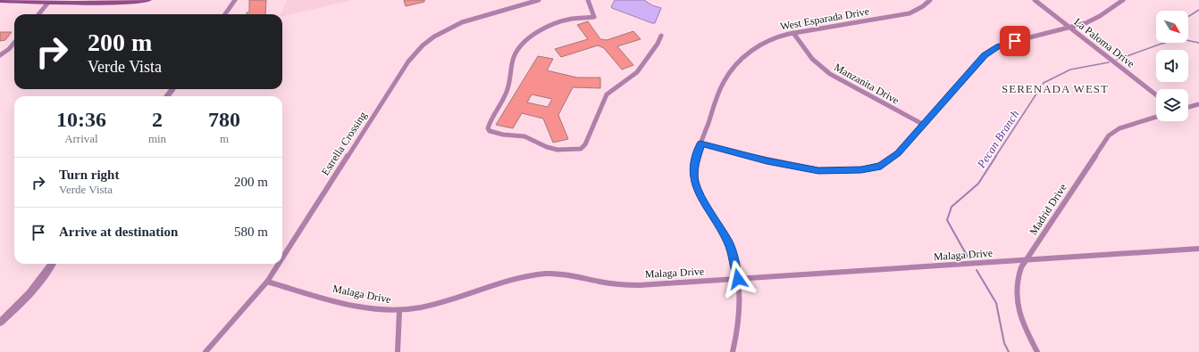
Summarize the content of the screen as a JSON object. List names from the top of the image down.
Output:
{
  "streets": {
    "street": [
      "West Esparada Drive",
      "La Paloma Drive",
      "Manzanita Drive",
      "Estrella Crossing",
      "Madrid Drive",
      "Malaga Drive"
    ]
  },
  "crossings": [
    ["West Esparada Drive", "Manzanita Drive"],
    ["West Esparada Drive", "Malaga Drive"],
    ["Estrella Crossing", "Malaga Drive"],
    ["Madrid Drive", "Malaga Drive"]
  ],
  "districts": ["SERENADA WEST"],
  "water": ["Pecan Branch"],
  "north": "bottom right",
  "page": {
    "turn": ["200 m", "Verde Vista"],
    "eta": [
      "10:36",
      "Arrival",
      "2",
      "min",
      "780",
      "m"
    ],
    "list": [
      {
        "name": "Turn right",
        "note": "Verde Vista",
        "value": "200 m"
      },
      {
        "name": "Arrive at destination",
        "value": "580 m"
      }
    ]
  }
}
